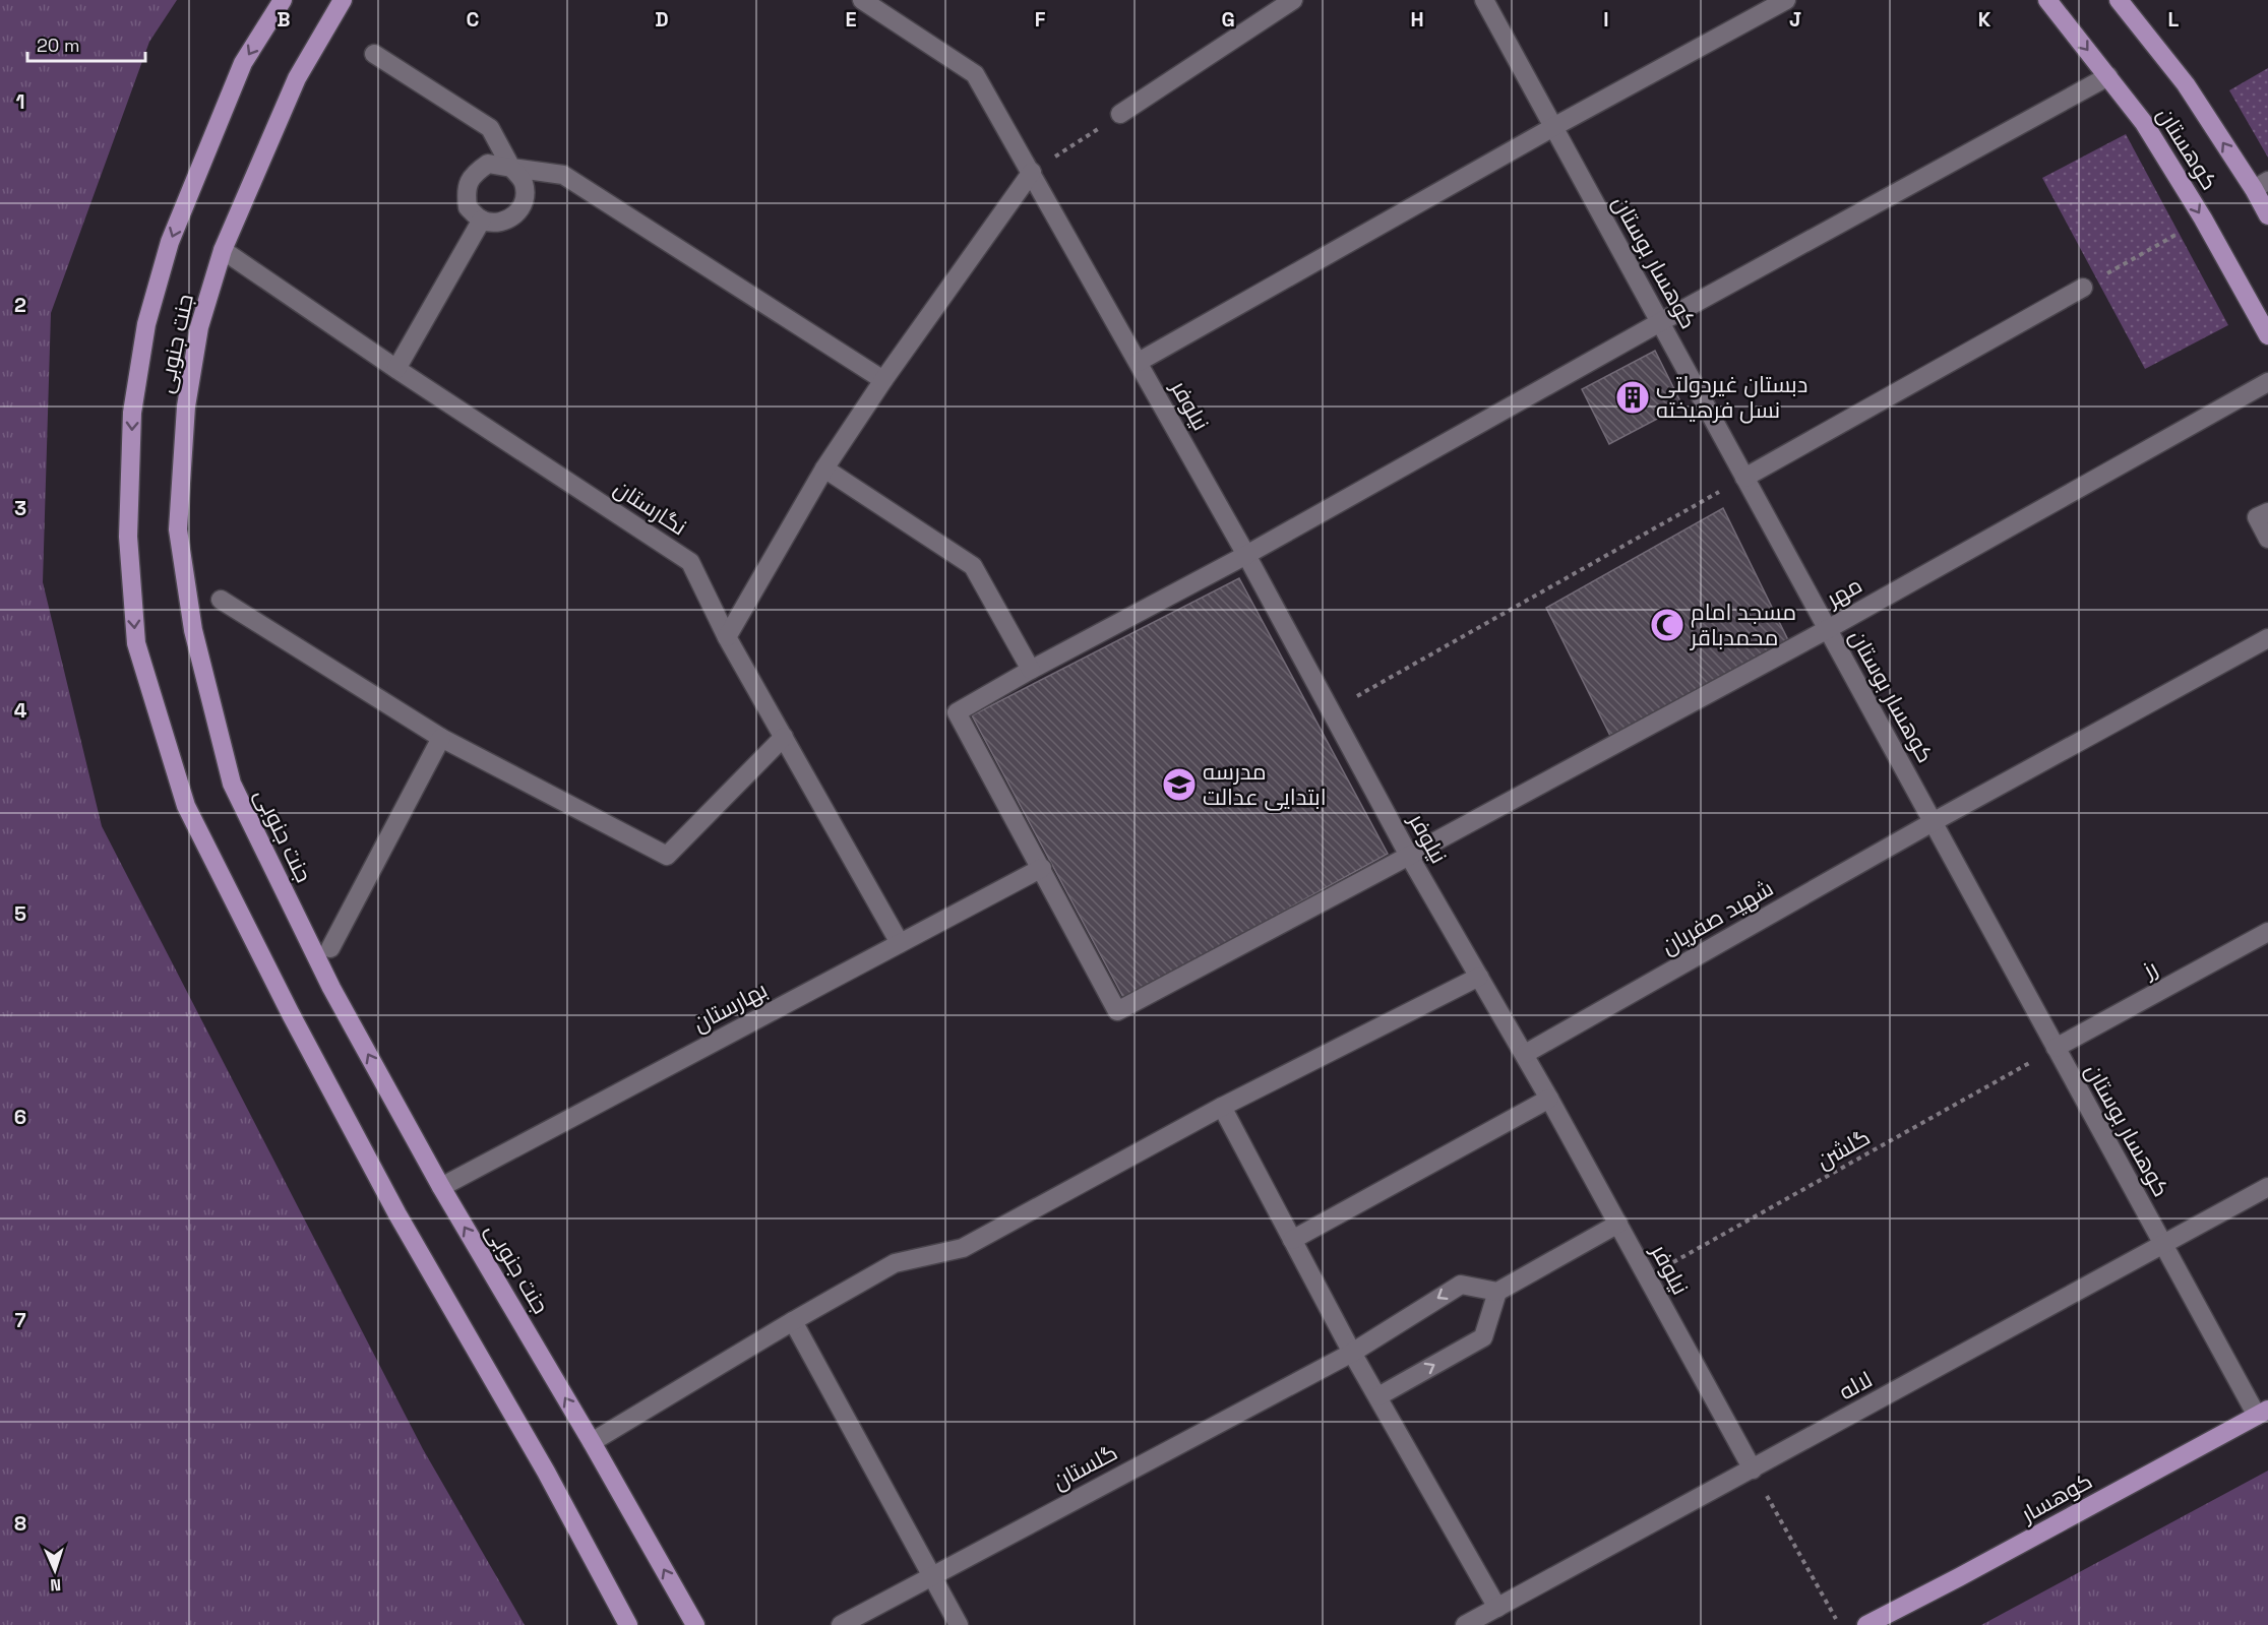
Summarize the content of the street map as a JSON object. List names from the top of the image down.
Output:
{
  "streets": {
    "main road": ["کوهستان", "جنت جنوبی", "کوهسار"],
    "street": [
      "کوهسار بوستان",
      "نیلوفر",
      "نگارستان",
      "مهر",
      "شهید صفریان",
      "رز",
      "بهارستان",
      "لاله",
      "گلستان"
    ],
    "path": ["گلشن"]
  },
  "crossings": [
    ["کوهسار بوستان", "مهر"],
    ["کوهسار بوستان", "شهید صفریان"],
    ["کوهسار بوستان", "رز"],
    ["کوهسار بوستان", "گلشن"],
    ["کوهسار بوستان", "لاله"],
    ["کوهسار بوستان", "کوهسار"],
    ["جنت جنوبی", "نگارستان"],
    ["جنت جنوبی", "بهارستان"],
    ["نیلوفر", "مهر"],
    ["نیلوفر", "شهید صفریان"],
    ["نیلوفر", "گلشن"],
    ["نیلوفر", "لاله"],
    ["نگارستان", "بهارستان"],
    ["مهر", "بهارستان"],
    ["رز", "گلشن"]
  ],
  "places": {
    "building": ["دبستان غیردولتی نسل فرهیخته"],
    "mosque": ["مسجد امام محمدباقر"],
    "school or university": ["مدرسه ابتدایی عدالت"]
  },
  "scale_bar": "20 m",
  "north": "bottom",
  "grid": {
    "columns": [
      "B",
      "C",
      "D",
      "E",
      "F",
      "G",
      "H",
      "I",
      "J",
      "K",
      "L"
    ],
    "rows": [
      "1",
      "2",
      "3",
      "4",
      "5",
      "6",
      "7",
      "8"
    ]
  }
}
